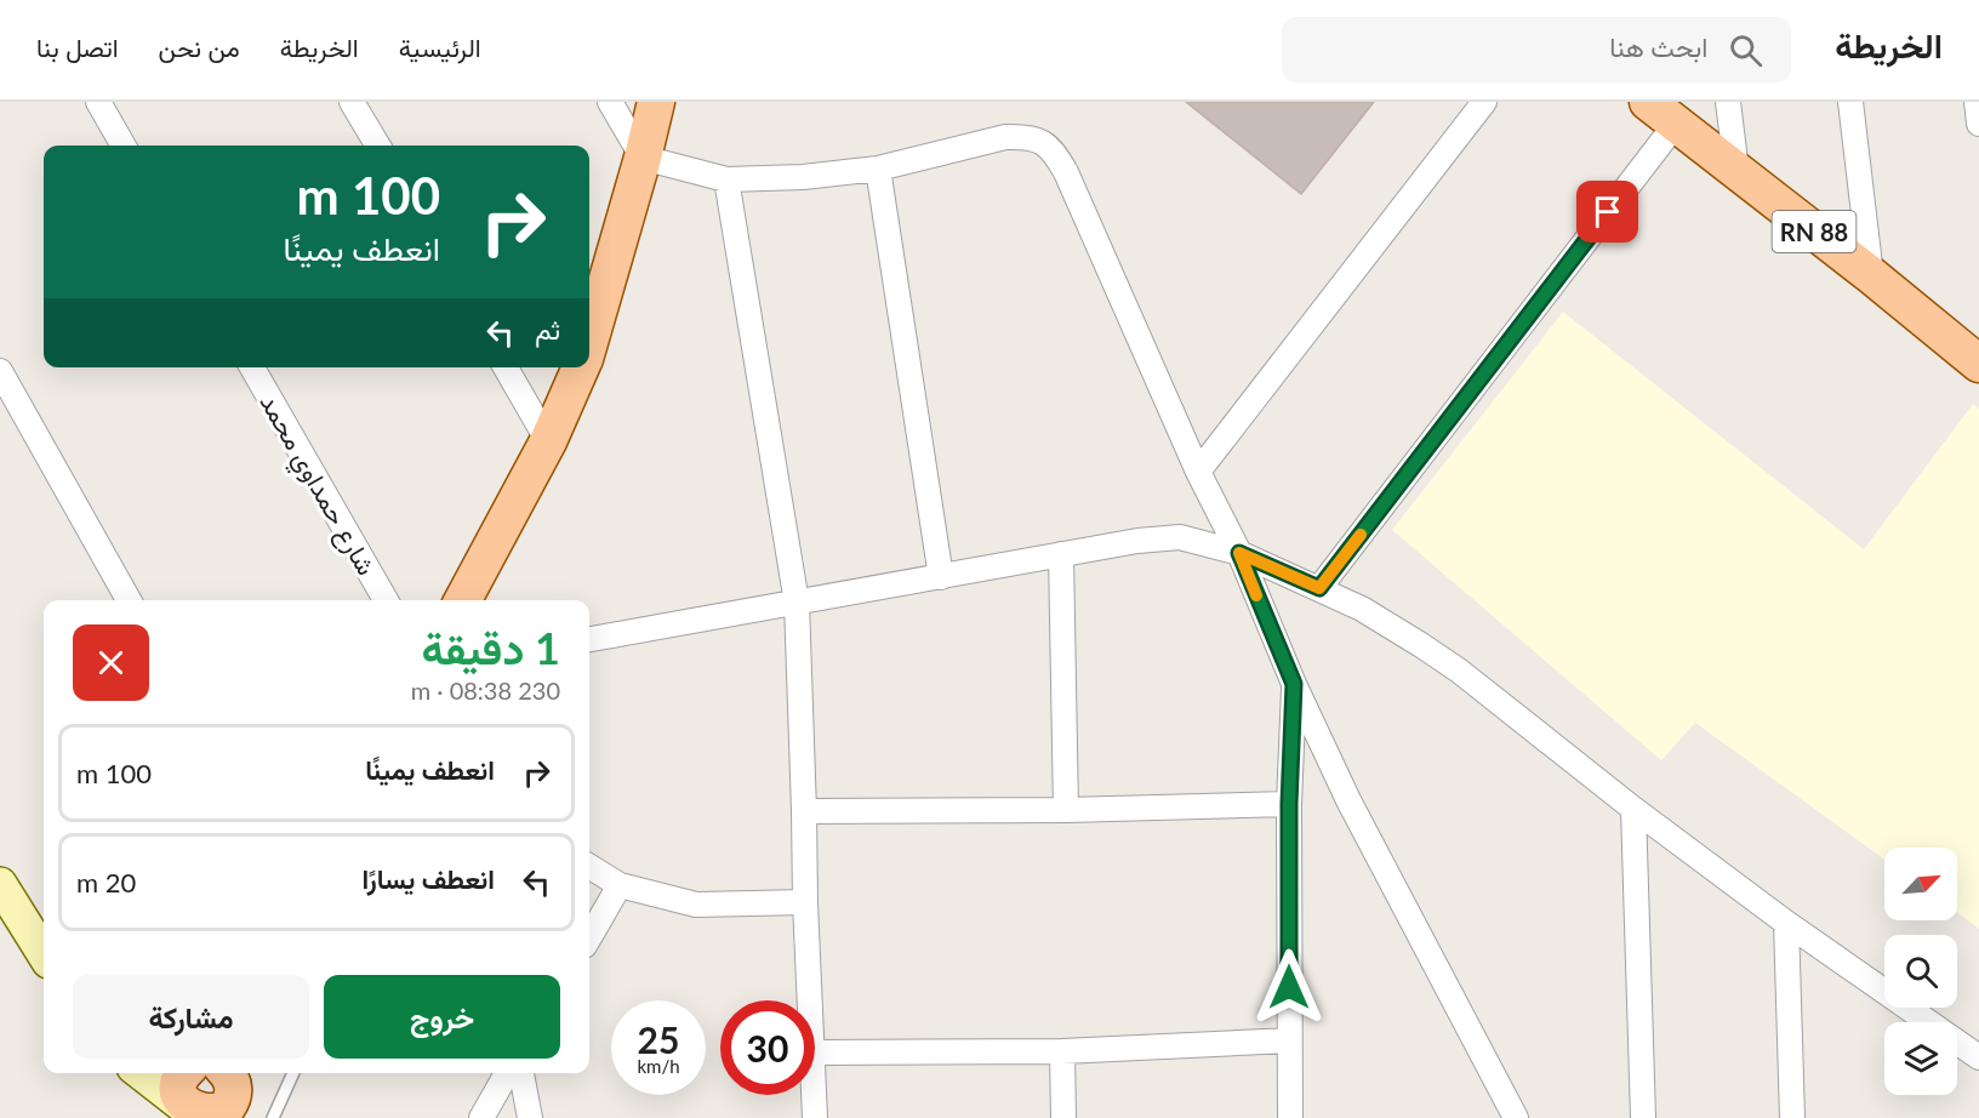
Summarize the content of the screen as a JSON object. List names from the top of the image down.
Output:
{
  "streets": {
    "main road": ["RN 88"],
    "street": ["شارع حمداوي محمد"]
  },
  "north": "top right",
  "page": {
    "header": "الخريطة",
    "search": "ابحث هنا",
    "nav": [
      "الرئيسية",
      "الخريطة",
      "من نحن",
      "اتصل بنا"
    ],
    "turn": ["100 m", "انعطف يمينًا"],
    "then": "ثم",
    "heading": ["1 دقيقة", "230 m · 08:38"],
    "list": [
      {
        "name": "انعطف يمينًا",
        "value": "100 m"
      },
      {
        "name": "انعطف يسارًا",
        "value": "20 m"
      }
    ],
    "buttons": ["خروج", "مشاركة"],
    "speed": "25 km/h",
    "limit": "30"
  }
}
